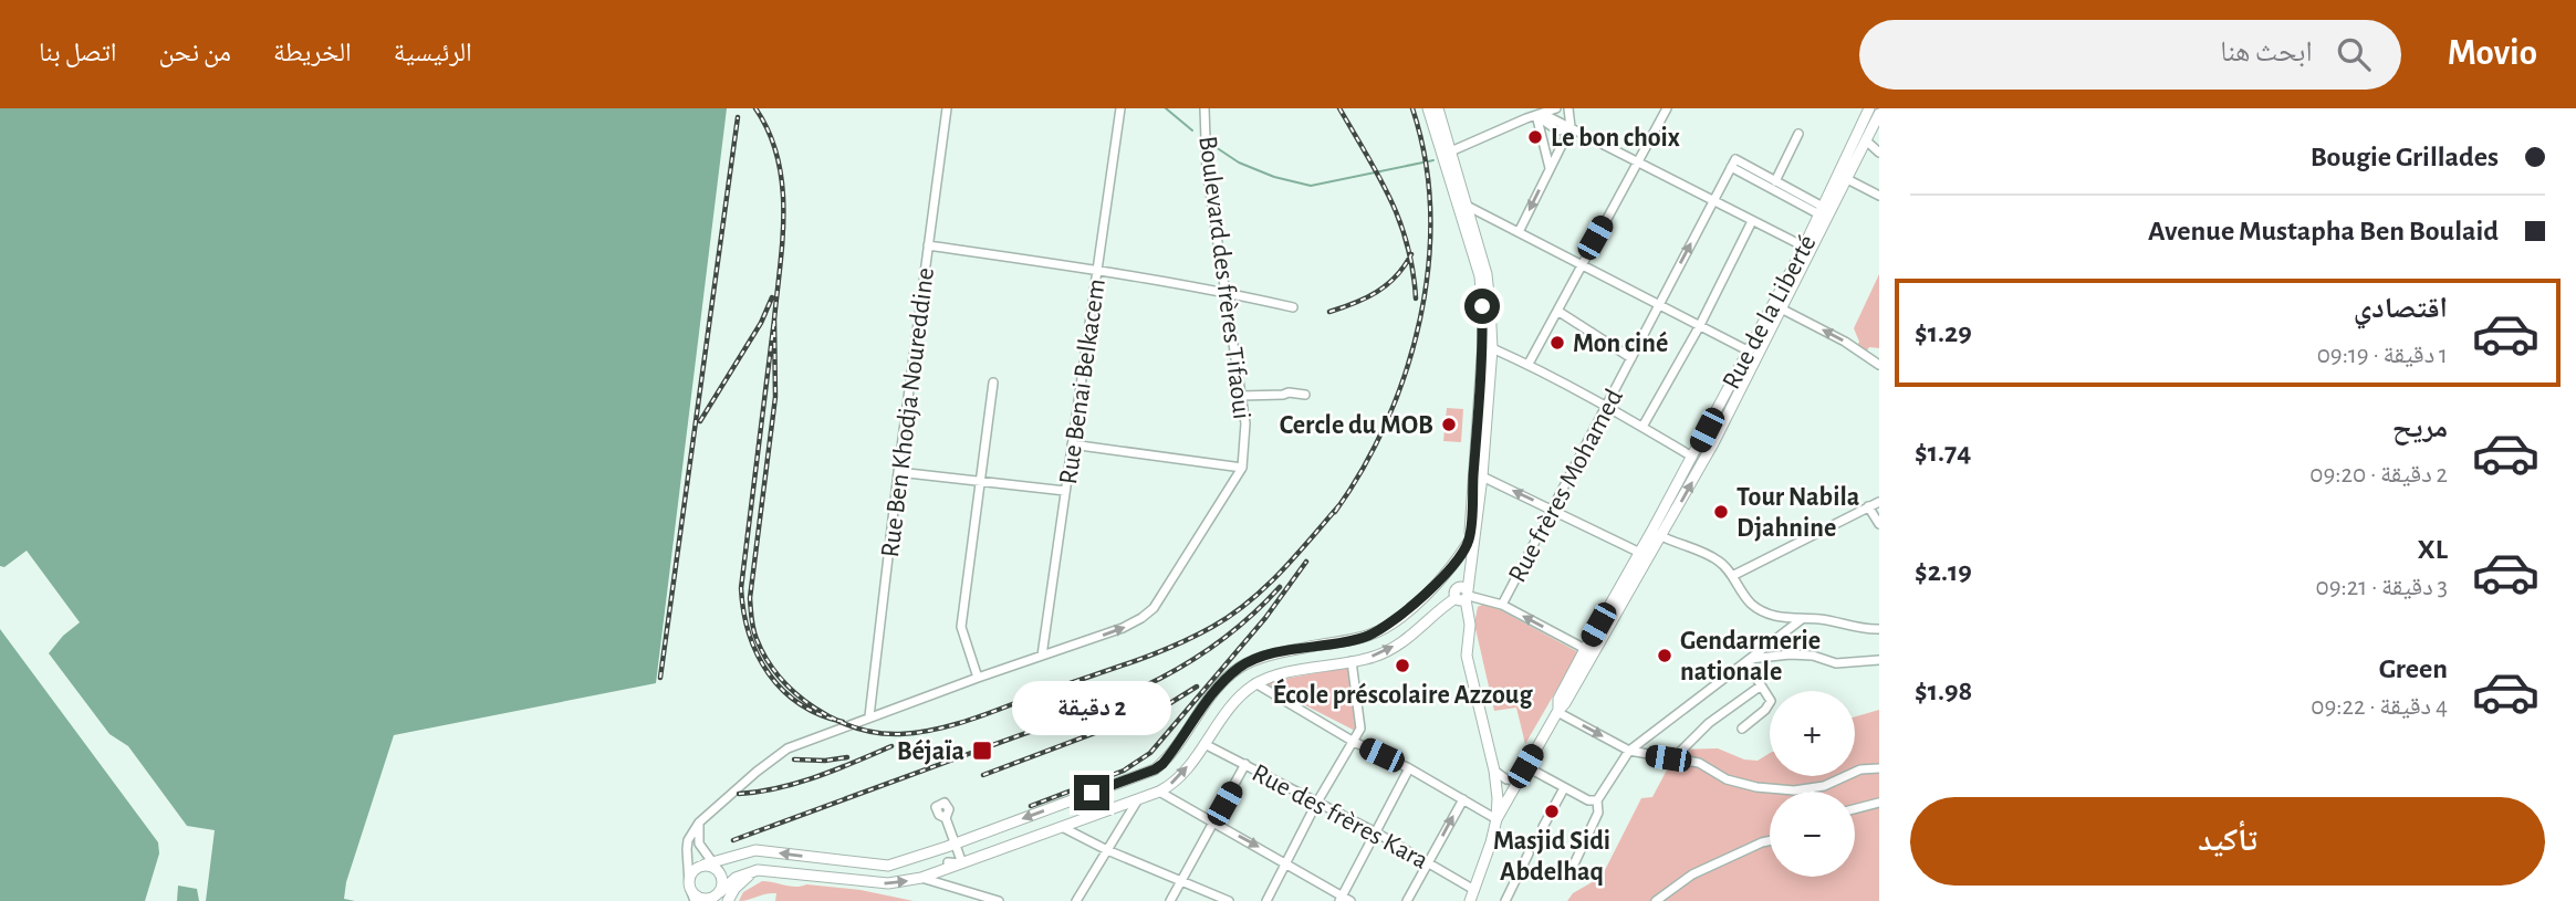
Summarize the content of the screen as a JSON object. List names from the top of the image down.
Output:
{
  "streets": {
    "main road": ["Rue de la Liberté"],
    "street": [
      "Boulevard des frères Tifaoui",
      "Rue Benai Belkacem",
      "Rue Ben Khodja Noureddine",
      "Rue frères Mohamed",
      "Rue des frères Kara"
    ]
  },
  "crossings": [
    ["Boulevard des frères Tifaoui", "Rue Benai Belkacem"],
    ["Boulevard des frères Tifaoui", "Rue Ben Khodja Noureddine"]
  ],
  "places": {
    "other": [
      "Le bon choix",
      "Mon ciné",
      "Cercle du MOB",
      "Tour Nabila Djahnine",
      "Gendarmerie nationale",
      "École préscolaire Azzoug",
      "Masjid Sidi Abdelhaq"
    ],
    "transit": ["Béjaïa"]
  },
  "page": {
    "header": "Movio",
    "search": "ابحث هنا",
    "nav": [
      "الرئيسية",
      "الخريطة",
      "من نحن",
      "اتصل بنا"
    ],
    "banner": ["Bougie Grillades", "Avenue Mustapha Ben Boulaid"],
    "list": [
      {
        "name": "اقتصادي",
        "note": "1 دقيقة · 09:19",
        "value": "$1.29"
      },
      {
        "name": "مريح",
        "note": "2 دقيقة · 09:20",
        "value": "$1.74"
      },
      {
        "name": "XL",
        "note": "3 دقيقة · 09:21",
        "value": "$2.19"
      },
      {
        "name": "Green",
        "note": "4 دقيقة · 09:22",
        "value": "$1.98"
      }
    ],
    "bubble": "2 دقيقة",
    "map_buttons": ["+", "−"],
    "buttons": "تأكيد"
  }
}
